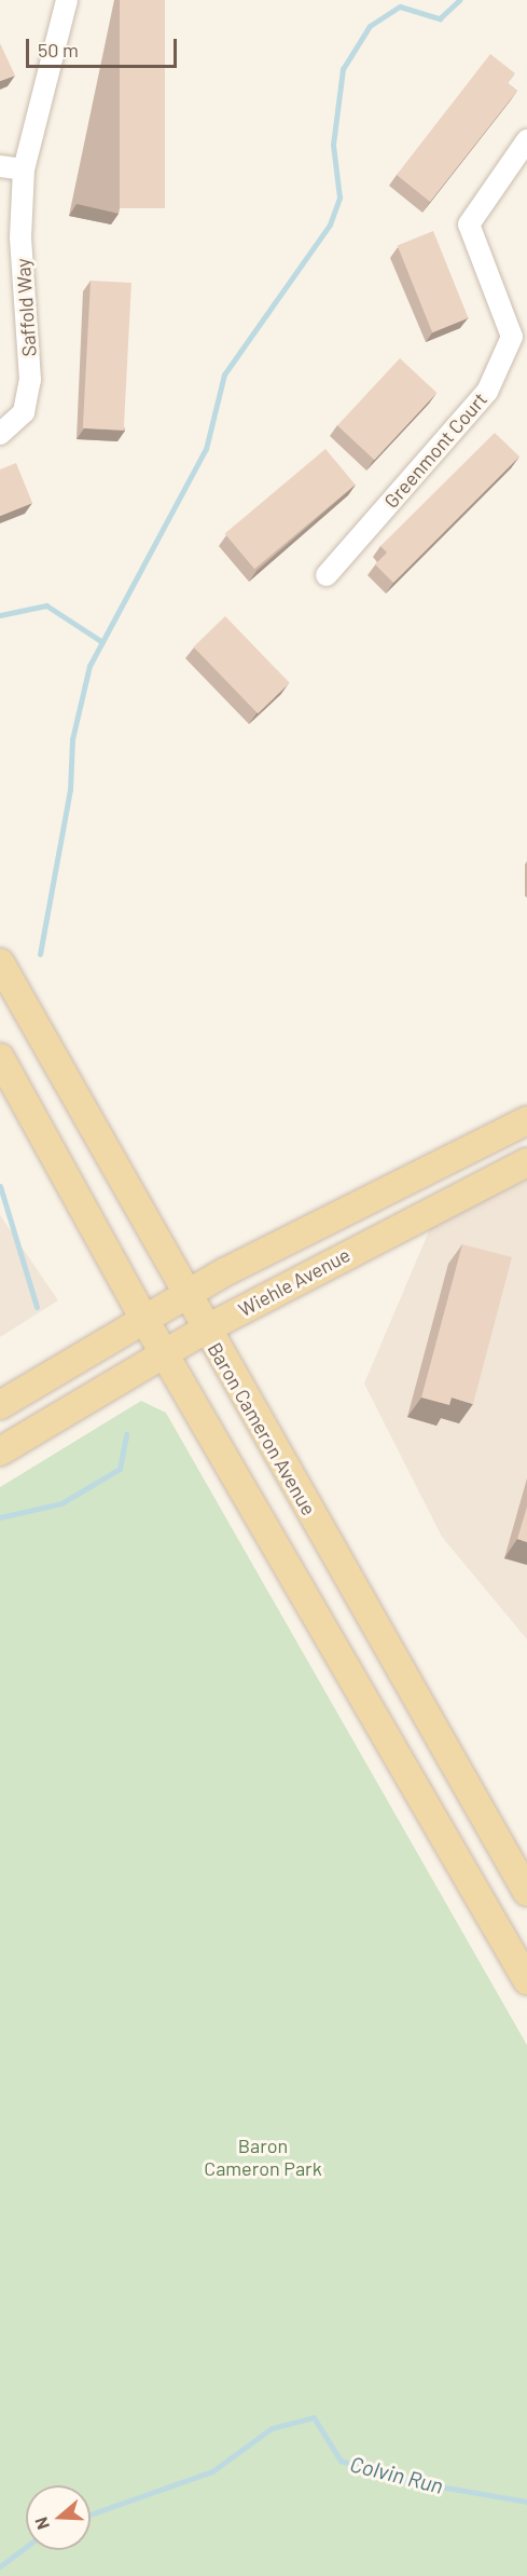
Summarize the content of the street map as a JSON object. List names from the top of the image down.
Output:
{
  "streets": {
    "main road": ["Wiehle Avenue", "Baron Cameron Avenue"],
    "street": ["Saffold Way", "Greenmont Court"]
  },
  "crossings": [
    ["Wiehle Avenue", "Baron Cameron Avenue"]
  ],
  "water": ["Colvin Run"],
  "parks": ["Baron Cameron Park"],
  "scale_bar": "50 m",
  "north": "left"
}
